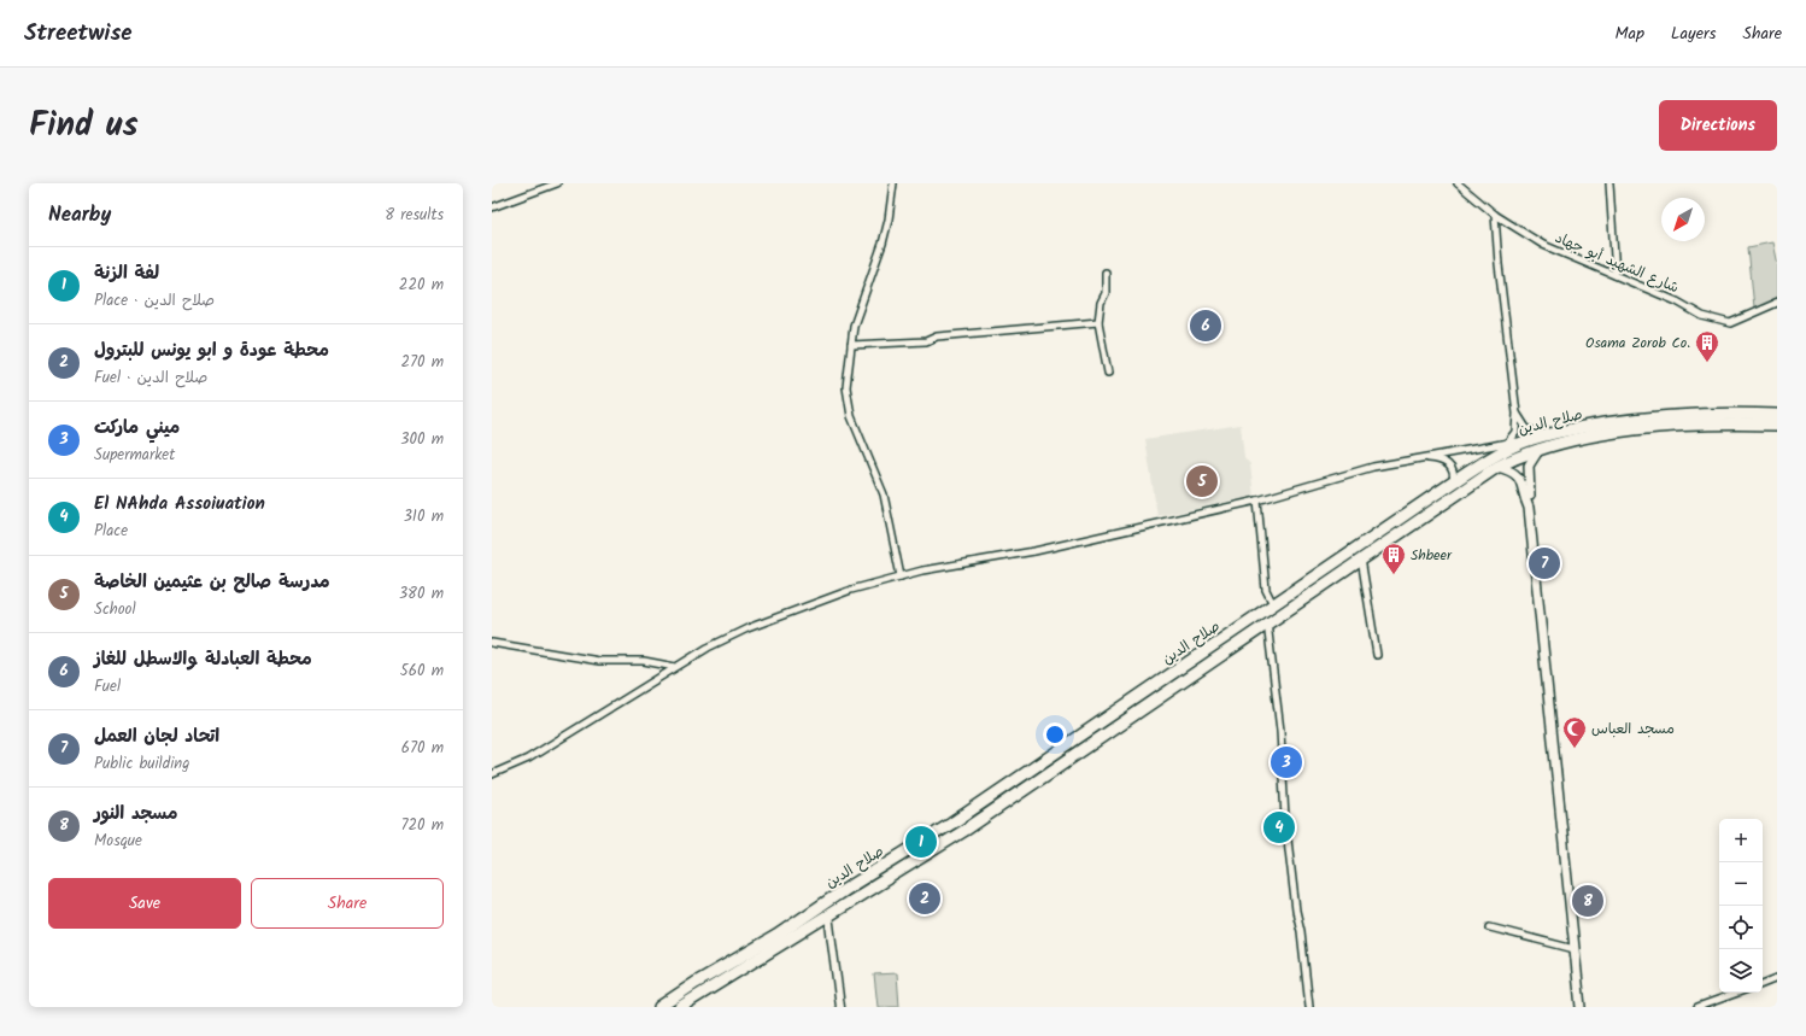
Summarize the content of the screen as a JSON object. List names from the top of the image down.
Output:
{
  "streets": {
    "highway": ["صلاح الدين"],
    "street": ["شارع الشهيد أبو جهاد"]
  },
  "places": {
    "building": ["Osama Zorob Co.", "Shbeer"],
    "mosque": ["مسجد العباس"]
  },
  "north": "bottom left",
  "page": {
    "header": "Streetwise",
    "nav": ["Map", "Layers", "Share"],
    "title": "Find us",
    "buttons": [
      "Directions",
      ["Save", "Share"]
    ],
    "heading": ["Nearby", "8 results"],
    "list": [
      {
        "mark": "1",
        "name": "لفة الزنة",
        "note": "Place · صلاح الدين",
        "value": "220 m"
      },
      {
        "mark": "2",
        "name": "محطة عودة و ابو يونس للبترول",
        "note": "Fuel · صلاح الدين",
        "value": "270 m"
      },
      {
        "mark": "3",
        "name": "ميني ماركت",
        "note": "Supermarket",
        "value": "300 m"
      },
      {
        "mark": "4",
        "name": "El NAhda Assoiuation",
        "note": "Place",
        "value": "310 m"
      },
      {
        "mark": "5",
        "name": "مدرسة صالح بن عثيمين الخاصة",
        "note": "School",
        "value": "380 m"
      },
      {
        "mark": "6",
        "name": "محطة العبادلة والاسطل للغاز",
        "note": "Fuel",
        "value": "560 m"
      },
      {
        "mark": "7",
        "name": "اتحاد لجان العمل",
        "note": "Public building",
        "value": "670 m"
      },
      {
        "mark": "8",
        "name": "مسجد النور",
        "note": "Mosque",
        "value": "720 m"
      }
    ],
    "pins": [
      "6",
      "5",
      "7",
      "3",
      "4",
      "1",
      "2",
      "8"
    ],
    "map_buttons": ["+", "−"]
  }
}
